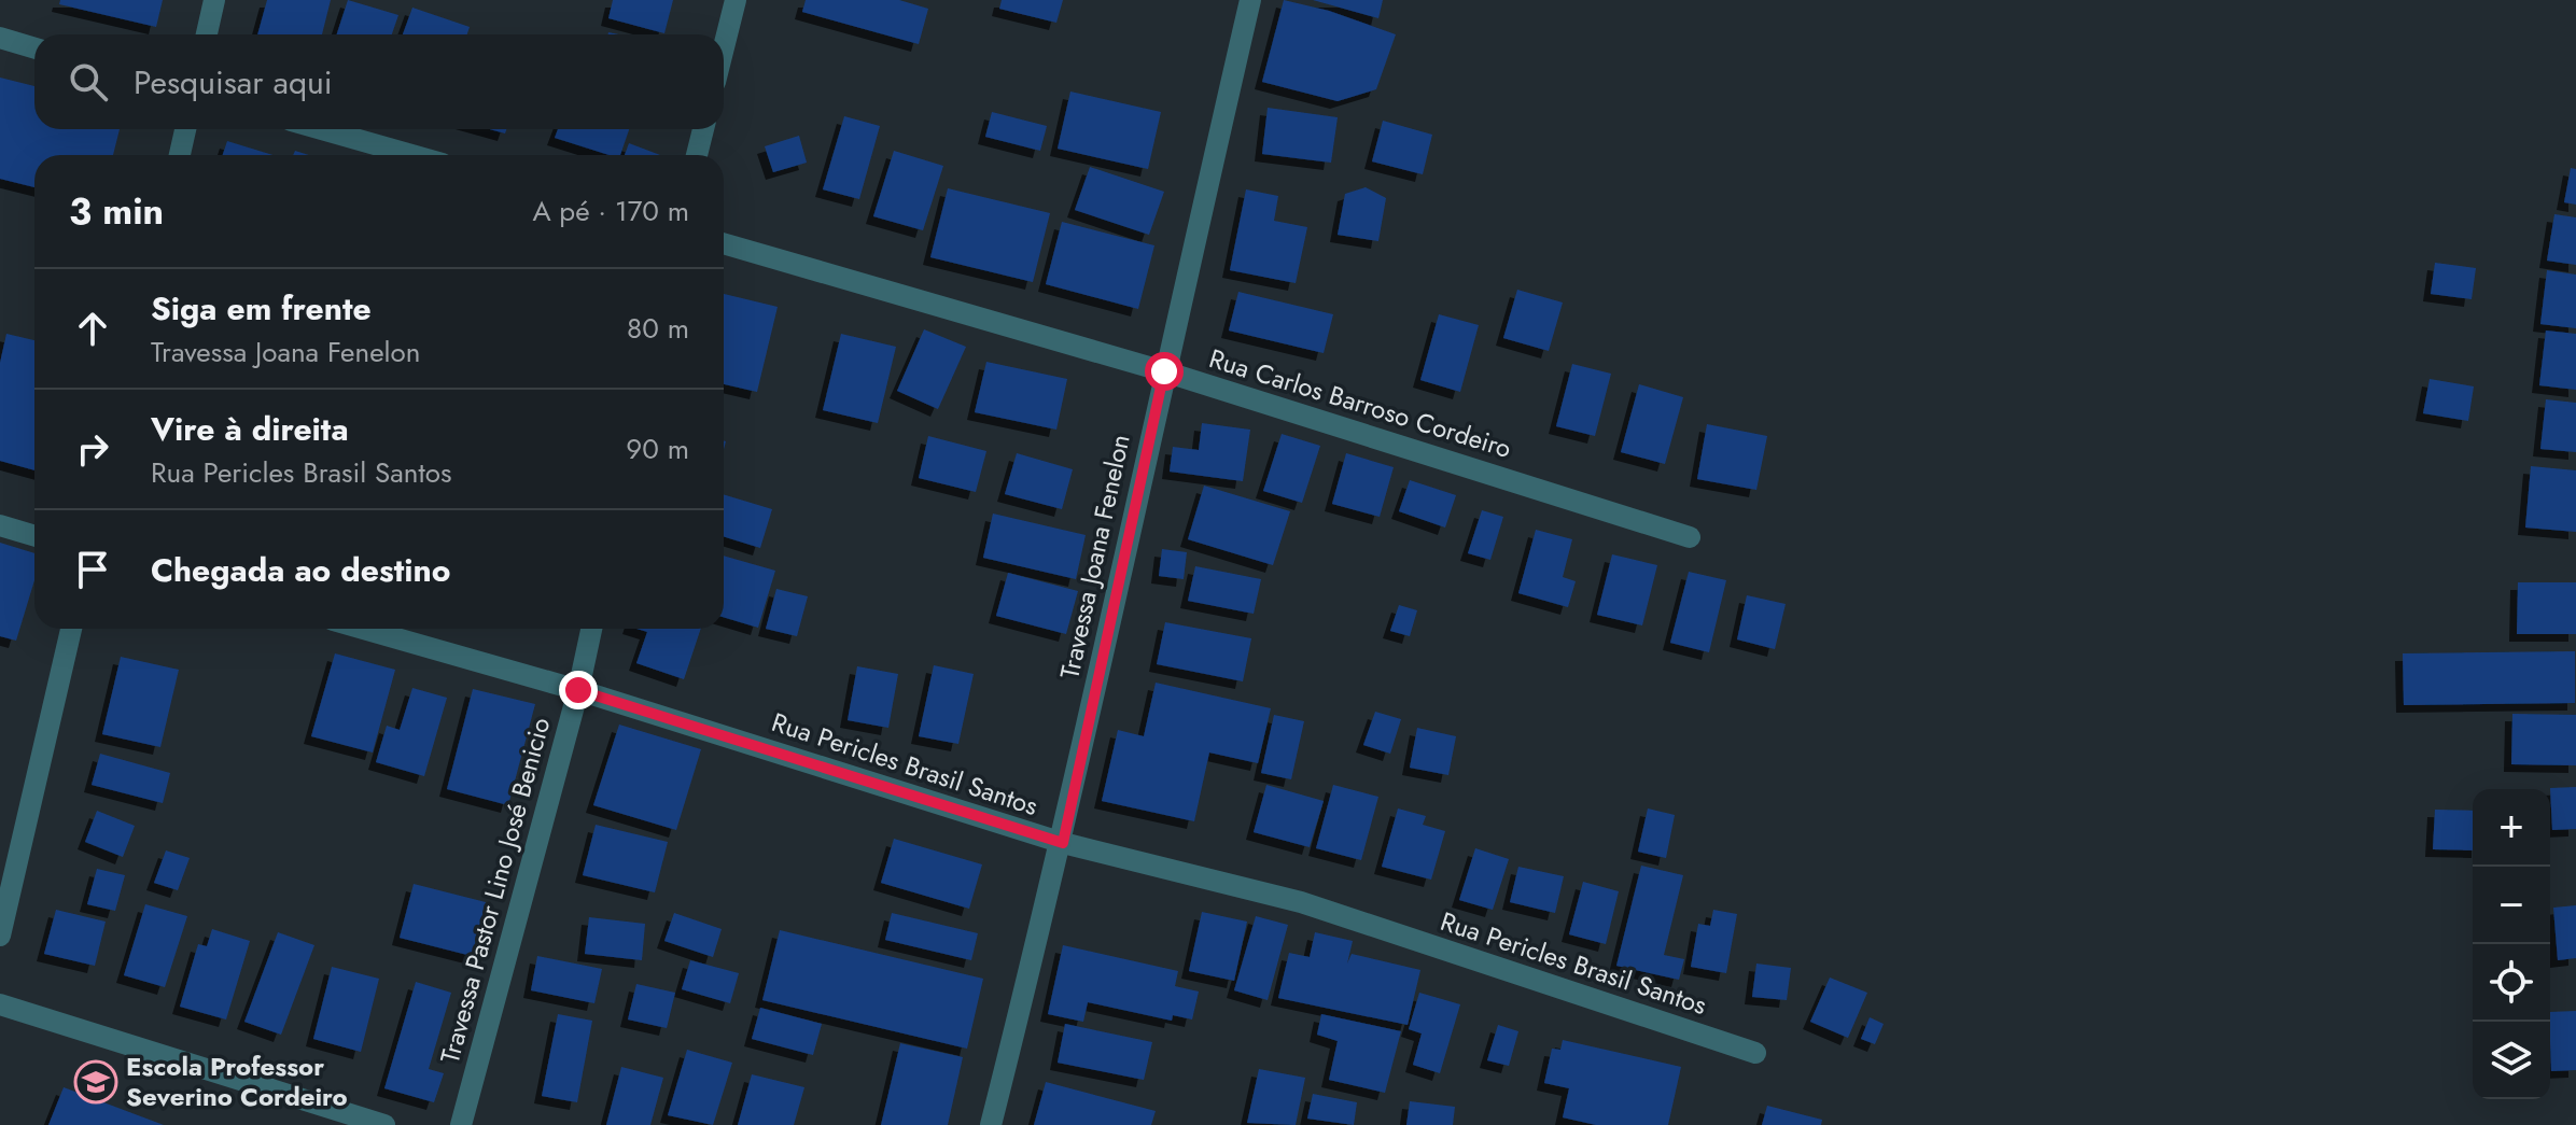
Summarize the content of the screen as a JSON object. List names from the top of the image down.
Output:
{
  "streets": {
    "street": [
      "Rua Carlos Barroso Cordeiro",
      "Travessa Joana Fenelon",
      "Rua Pericles Brasil Santos",
      "Travessa Pastor Lino José Benicio"
    ]
  },
  "crossings": [
    ["Rua Carlos Barroso Cordeiro", "Travessa Joana Fenelon"],
    ["Travessa Joana Fenelon", "Rua Pericles Brasil Santos"],
    ["Rua Pericles Brasil Santos", "Travessa Pastor Lino José Benicio"]
  ],
  "places": {
    "school or university": ["Escola Professor Severino Cordeiro"]
  },
  "page": {
    "search": "Pesquisar aqui",
    "heading": ["3 min", "A pé · 170 m"],
    "list": [
      ["Siga em frente", "Travessa Joana Fenelon", "80 m"],
      ["Vire à direita", "Rua Pericles Brasil Santos", "90 m"],
      "Chegada ao destino"
    ],
    "map_buttons": ["+", "−"]
  }
}
